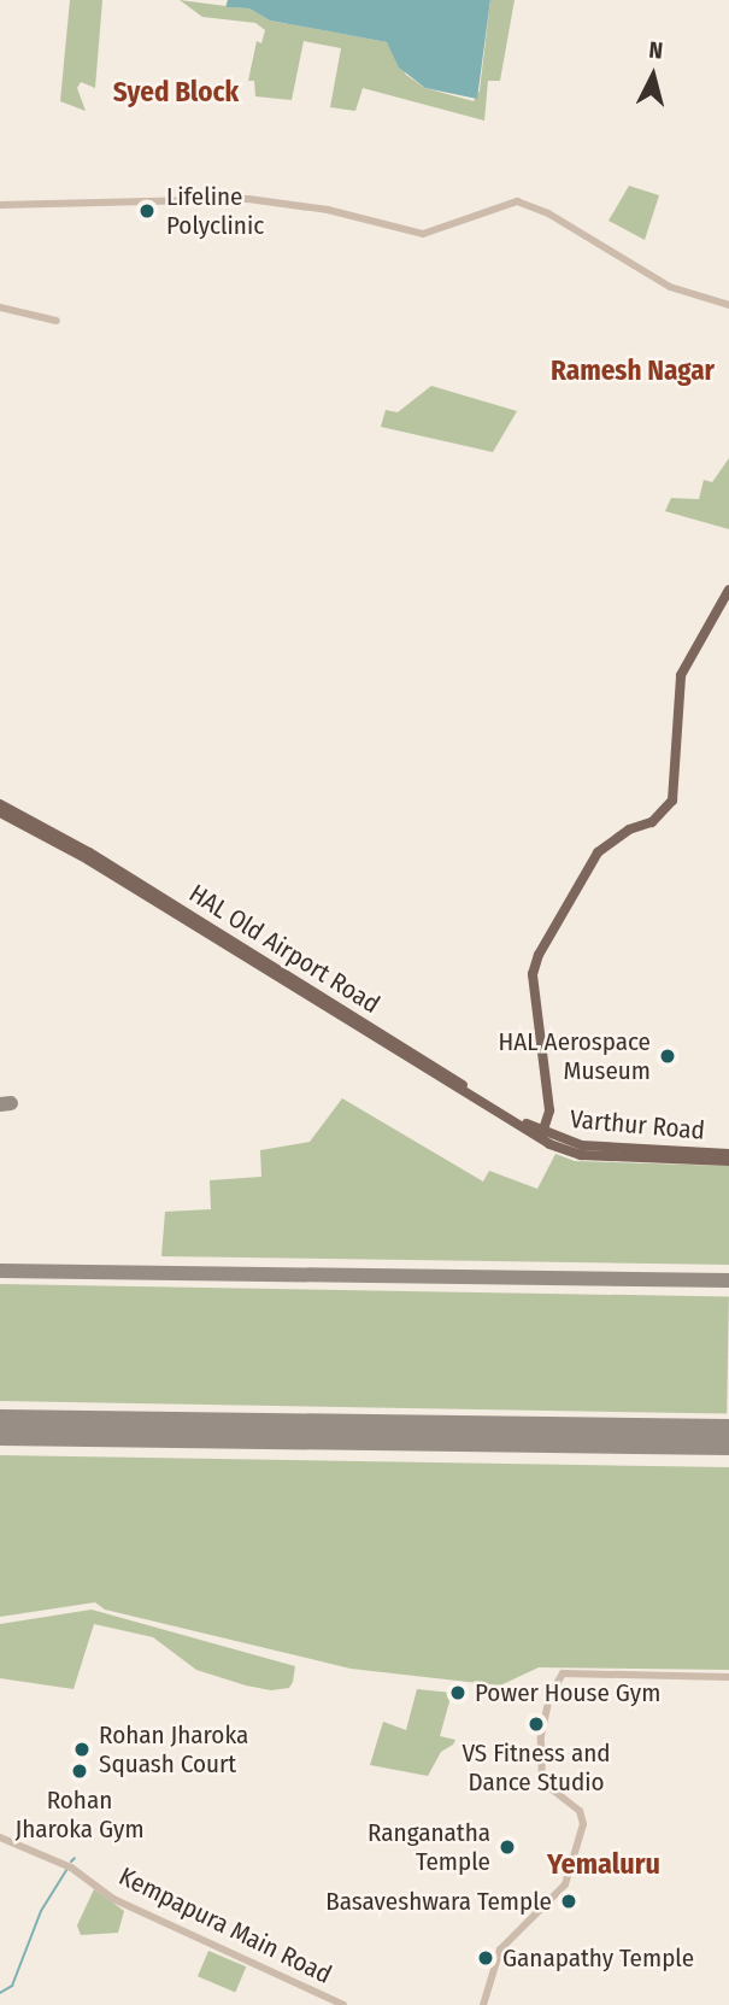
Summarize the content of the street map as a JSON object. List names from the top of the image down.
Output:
{
  "streets": {
    "main road": ["HAL Old Airport Road", "Varthur Road"],
    "street": ["Kempapura Main Road"]
  },
  "crossings": [
    ["HAL Old Airport Road", "Varthur Road"]
  ],
  "districts": ["Syed Block", "Ramesh Nagar", "Yemaluru"],
  "places": [
    "Lifeline Polyclinic",
    "HAL Aerospace Museum",
    "Power House Gym",
    "VS Fitness and Dance Studio",
    "Rohan Jharoka Squash Court",
    "Rohan Jharoka Gym",
    "Ranganatha Temple",
    "Basaveshwara Temple",
    "Ganapathy Temple"
  ],
  "north": "top"
}
